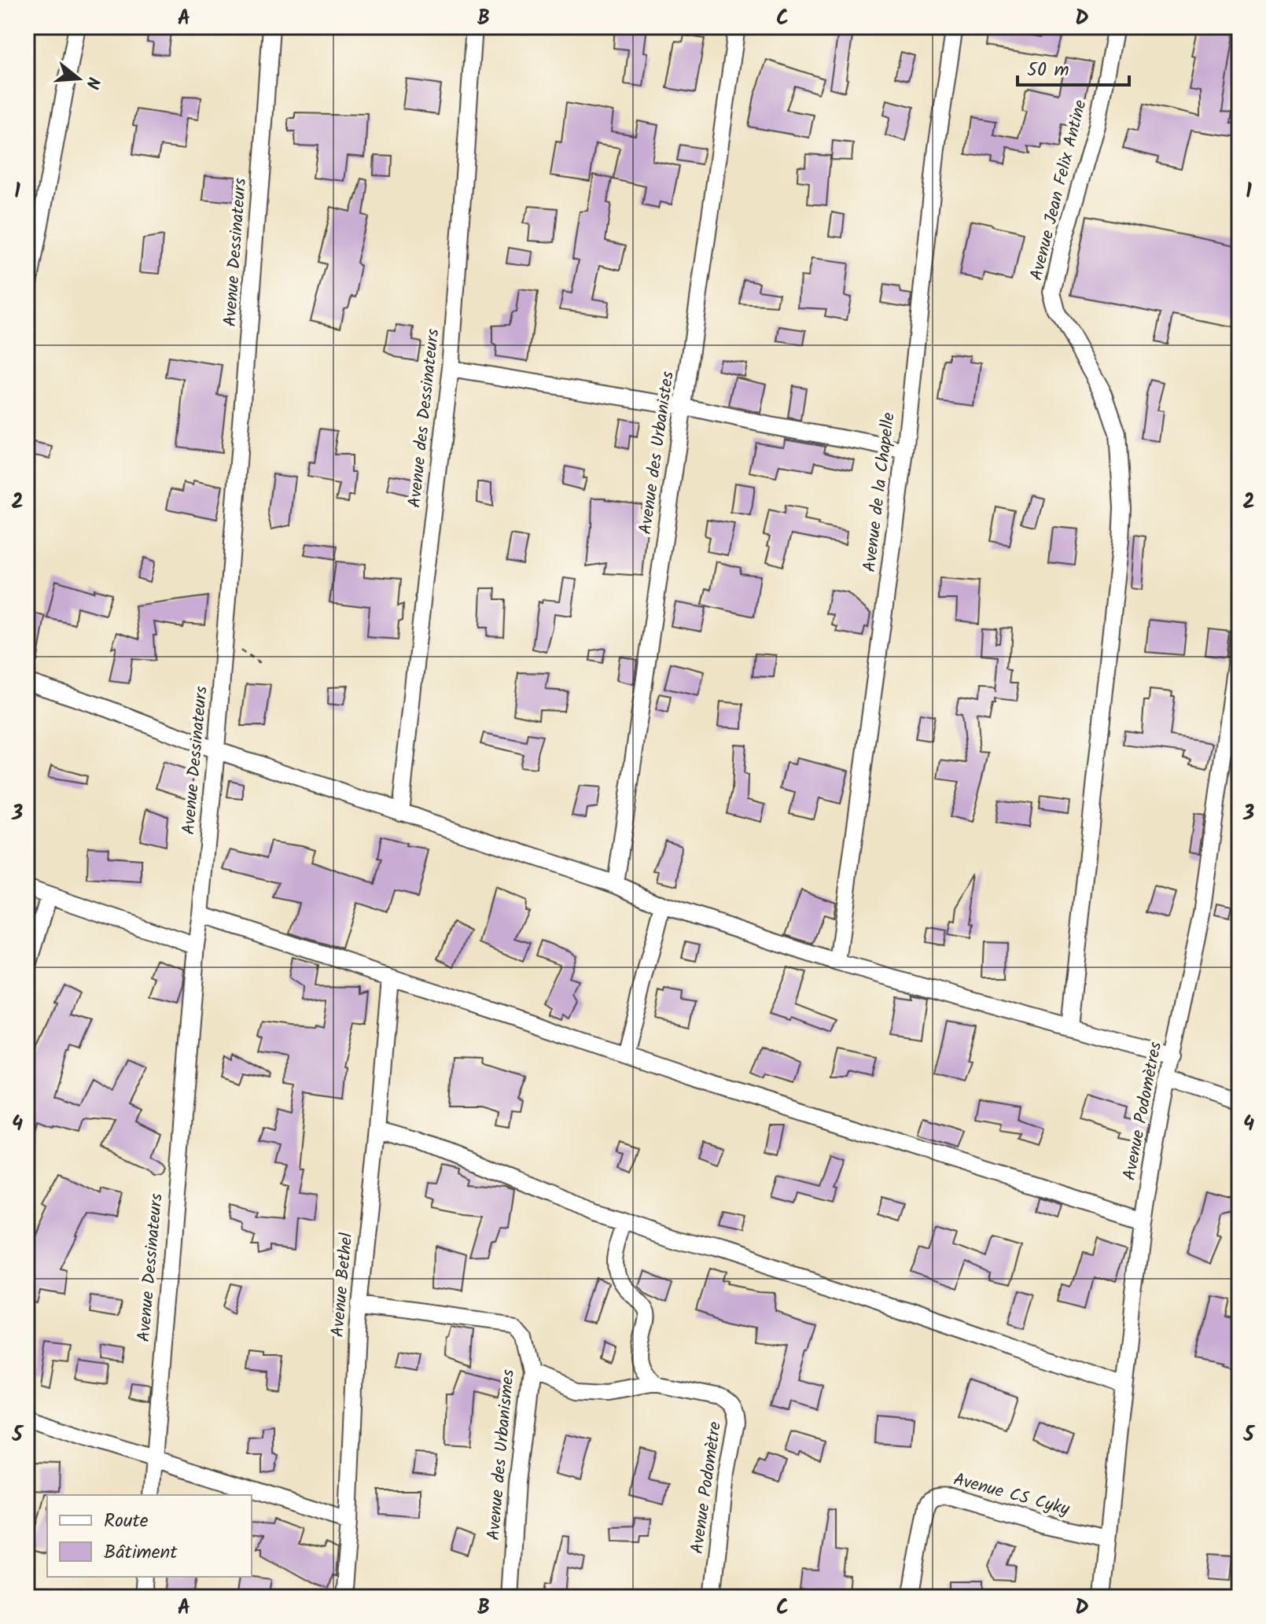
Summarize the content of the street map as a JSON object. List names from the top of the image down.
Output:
{
  "streets": {
    "street": [
      "Avenue Jean Felix Antine",
      "Avenue Dessinateurs",
      "Avenue des Dessinateurs",
      "Avenue des Urbanistes",
      "Avenue de la Chapelle",
      "Avenue Podomètres",
      "Avenue Bethel",
      "Avenue des Urbanismes",
      "Avenue Podomètre",
      "Avenue CS Cyky"
    ]
  },
  "crossings": [
    ["Avenue Podomètres", "Avenue CS Cyky"],
    ["Avenue Bethel", "Avenue des Urbanismes"],
    ["Avenue des Urbanismes", "Avenue Podomètre"]
  ],
  "legend": ["Route", "Bâtiment"],
  "scale_bar": "50 m",
  "north": "right",
  "grid": {
    "columns": [
      "A",
      "B",
      "C",
      "D"
    ],
    "rows": [
      "1",
      "2",
      "3",
      "4",
      "5"
    ]
  }
}
